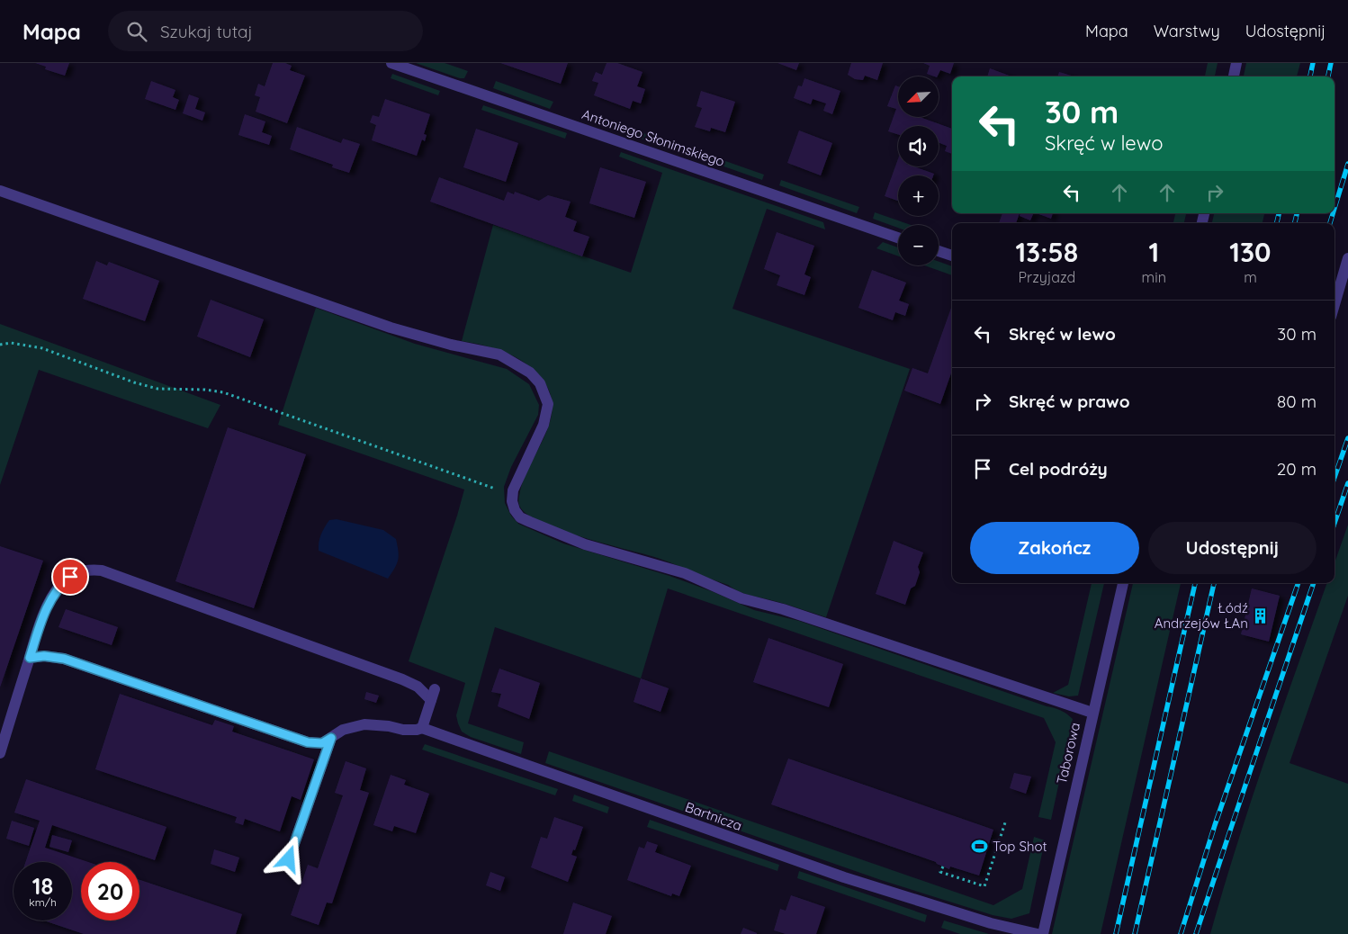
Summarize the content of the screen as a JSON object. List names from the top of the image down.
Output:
{
  "streets": {
    "street": ["Antoniego Słonimskiego", "Taborowa", "Bartnicza"]
  },
  "places": {
    "building": ["Łódź Andrzejów ŁAn"],
    "sports": ["Top Shot"]
  },
  "north": "bottom left",
  "page": {
    "header": "Mapa",
    "search": "Szukaj tutaj",
    "nav": ["Mapa", "Warstwy", "Udostępnij"],
    "map_buttons": ["+", "−"],
    "turn": ["30 m", "Skręć w lewo"],
    "eta": [
      "13:58",
      "Przyjazd",
      "1",
      "min",
      "130",
      "m"
    ],
    "list": [
      {
        "name": "Skręć w lewo",
        "value": "30 m"
      },
      {
        "name": "Skręć w prawo",
        "value": "80 m"
      },
      {
        "name": "Cel podróży",
        "value": "20 m"
      }
    ],
    "buttons": ["Zakończ", "Udostępnij"],
    "speed": "18 km/h",
    "limit": "20"
  }
}
